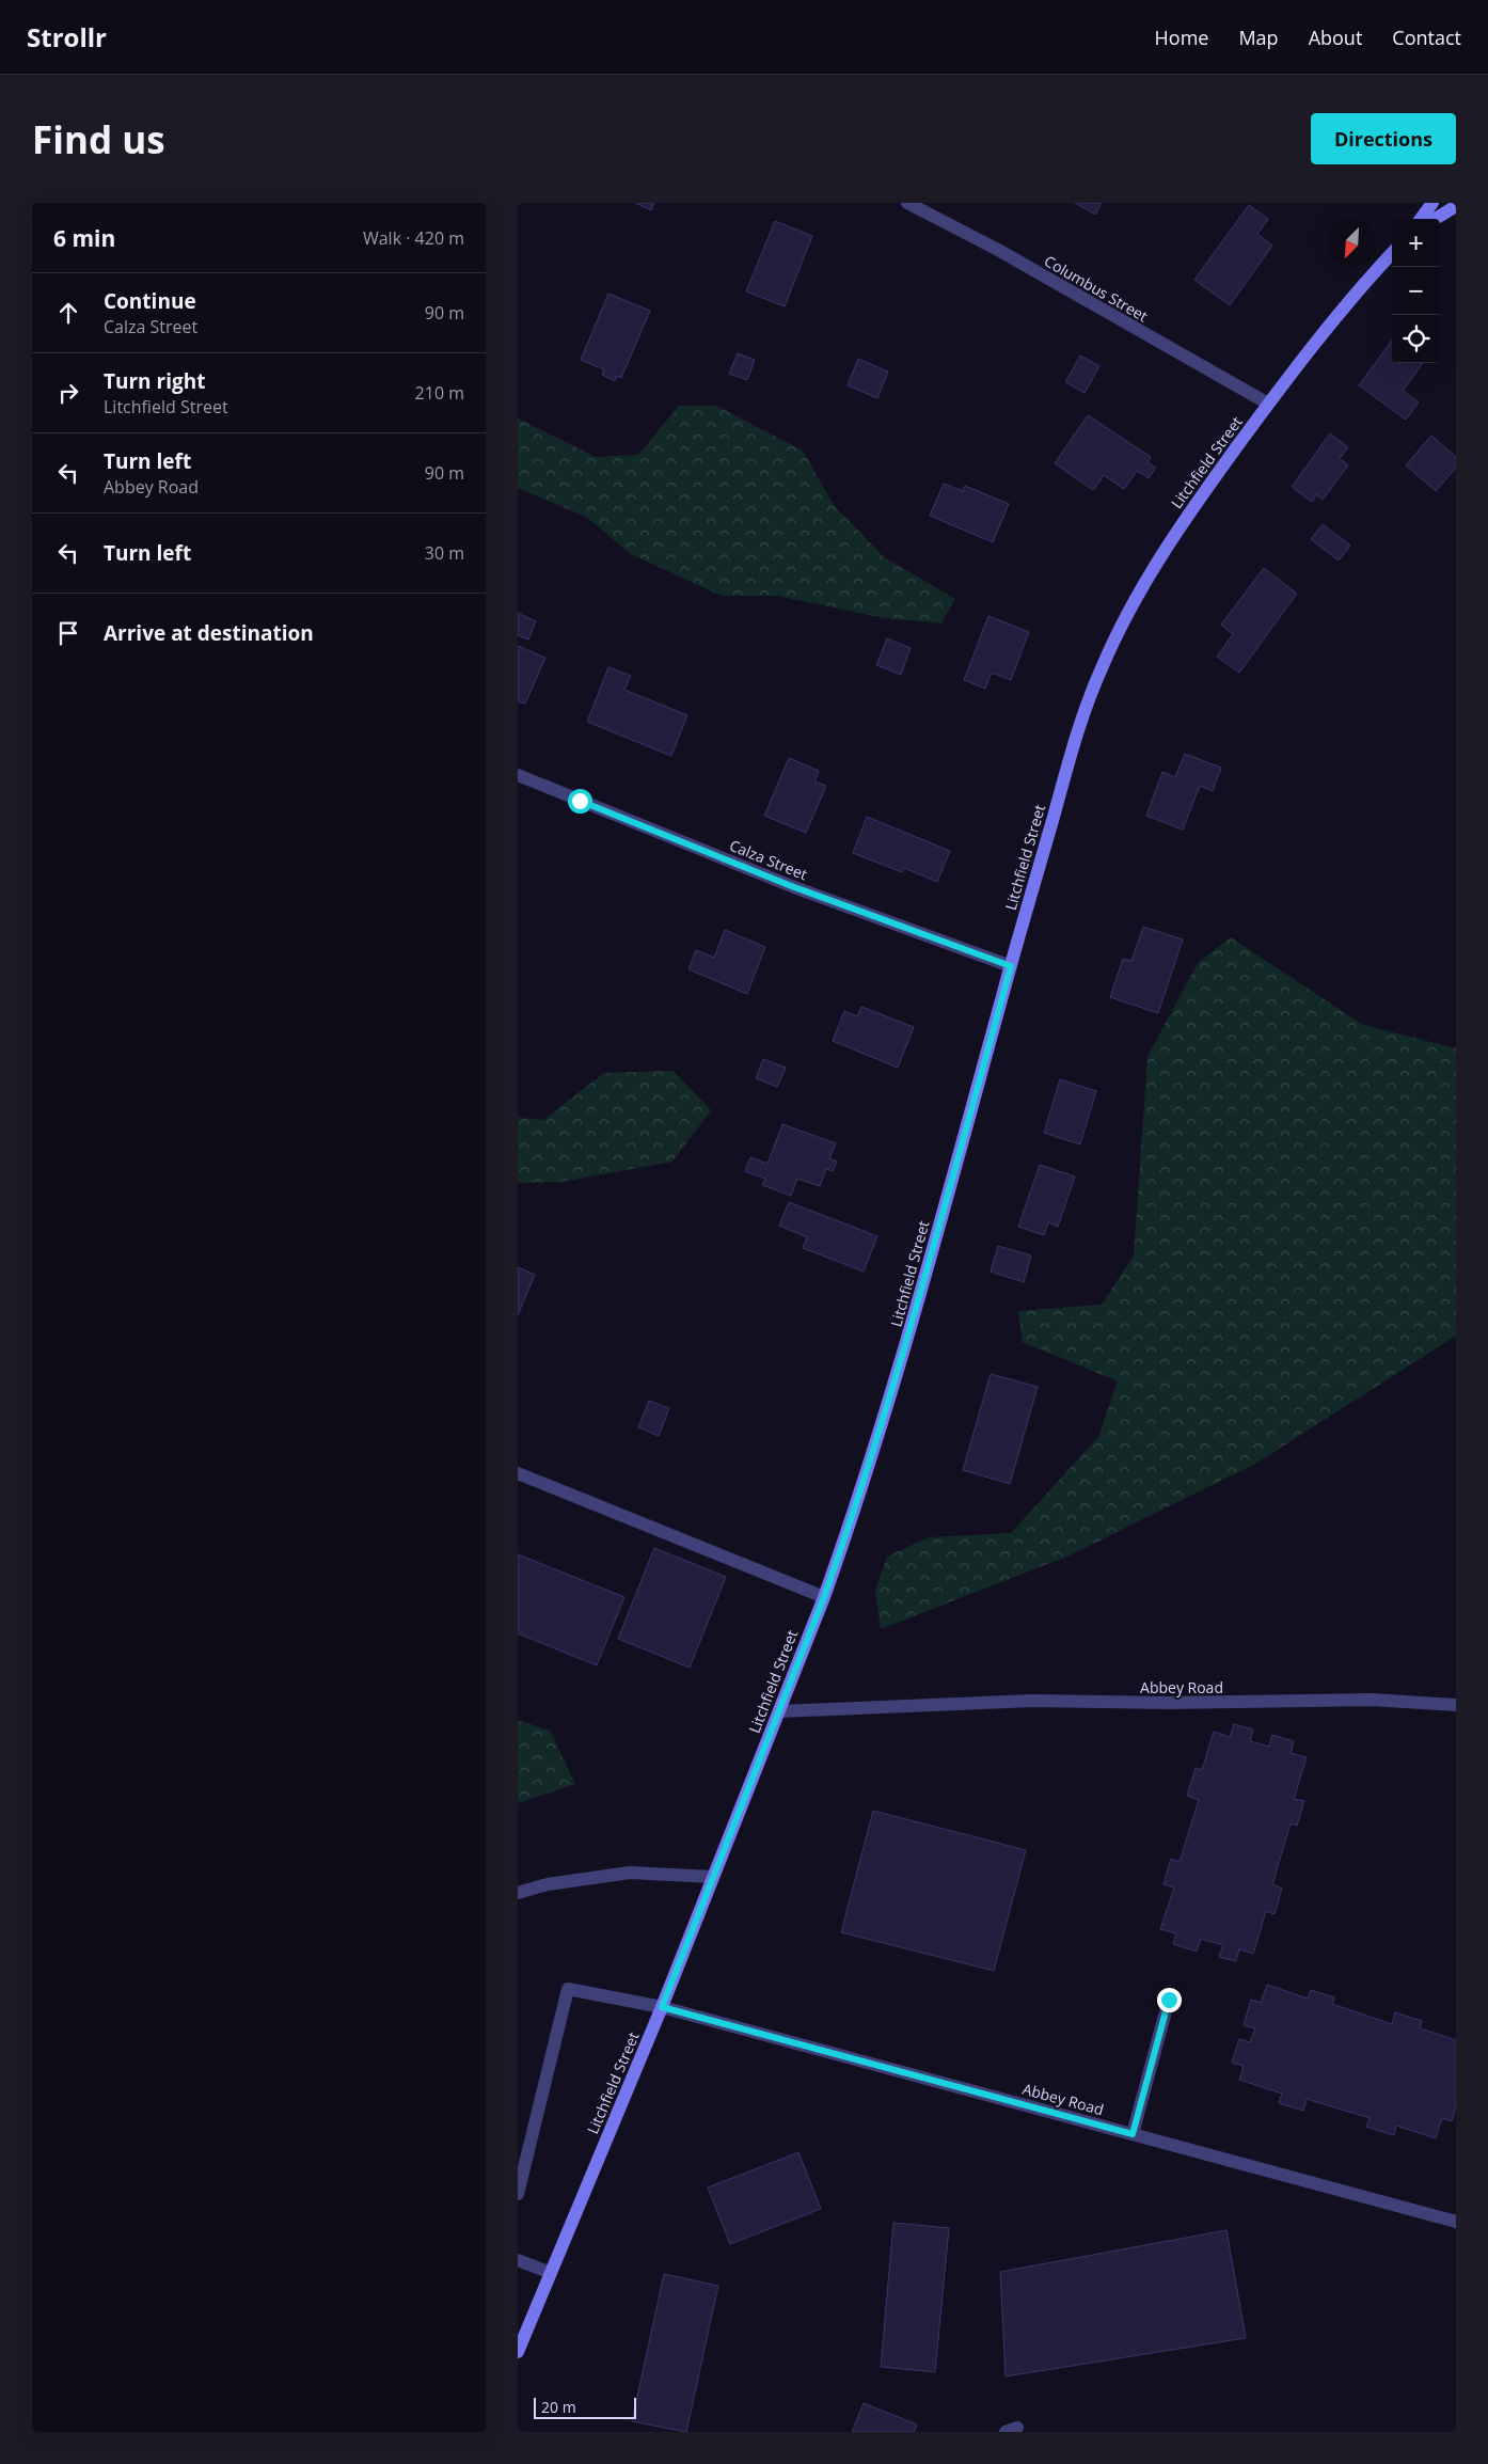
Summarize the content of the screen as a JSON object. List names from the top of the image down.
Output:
{
  "streets": {
    "main road": ["Litchfield Street"],
    "street": ["Columbus Street", "Calza Street", "Abbey Road"]
  },
  "crossings": [
    ["Columbus Street", "Litchfield Street"],
    ["Litchfield Street", "Calza Street"],
    ["Litchfield Street", "Abbey Road"]
  ],
  "scale_bar": "20 m",
  "north": "bottom left",
  "page": {
    "header": "Strollr",
    "nav": [
      "Home",
      "Map",
      "About",
      "Contact"
    ],
    "buttons": "Directions",
    "title": "Find us",
    "heading": ["6 min", "Walk · 420 m"],
    "map_buttons": ["+", "−"],
    "list": [
      ["Continue", "Calza Street", "90 m"],
      ["Turn right", "Litchfield Street", "210 m"],
      ["Turn left", "Abbey Road", "90 m"],
      ["Turn left", "30 m"],
      "Arrive at destination"
    ],
    "scale": "20 m"
  }
}
